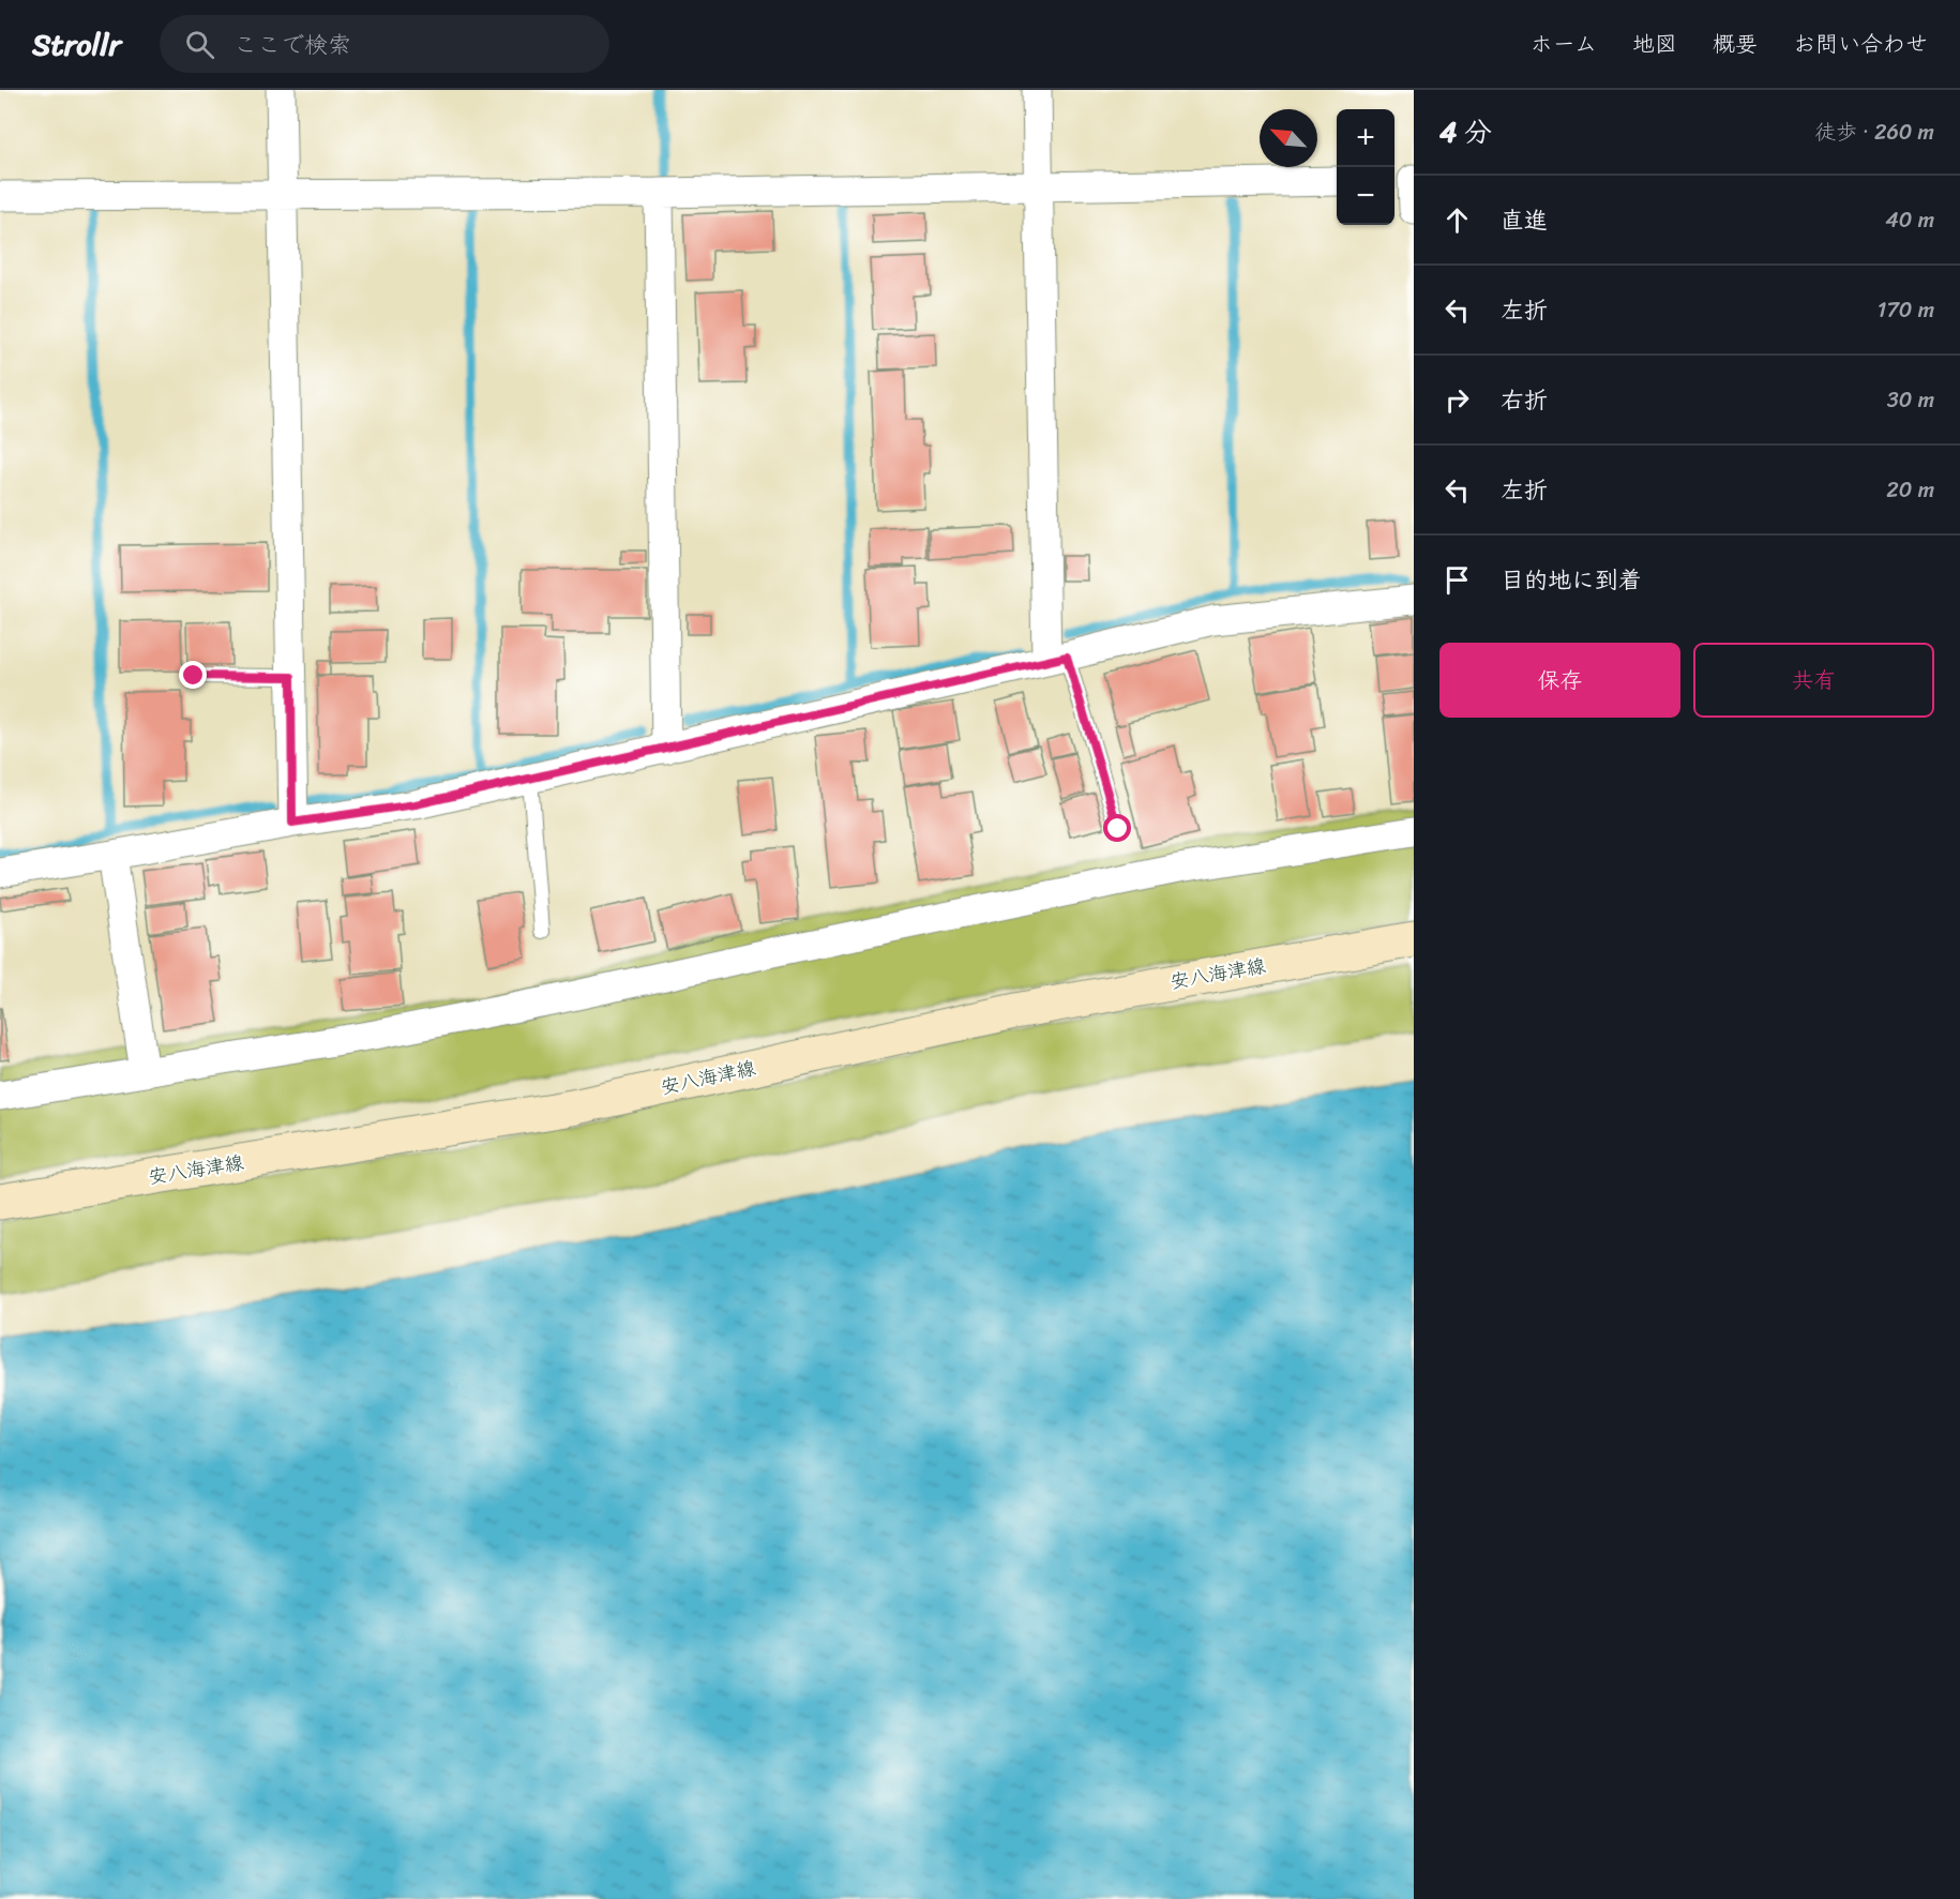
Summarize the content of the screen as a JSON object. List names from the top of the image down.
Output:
{
  "streets": {
    "main road": ["安八海津線"]
  },
  "north": "top left",
  "page": {
    "header": "Strollr",
    "search": "ここで検索",
    "nav": [
      "ホーム",
      "地図",
      "概要",
      "お問い合わせ"
    ],
    "heading": ["4 分", "徒歩 · 260 m"],
    "map_buttons": ["+", "−"],
    "list": [
      ["直進", "40 m"],
      ["左折", "170 m"],
      ["右折", "30 m"],
      ["左折", "20 m"],
      "目的地に到着"
    ],
    "buttons": ["保存", "共有"]
  }
}
